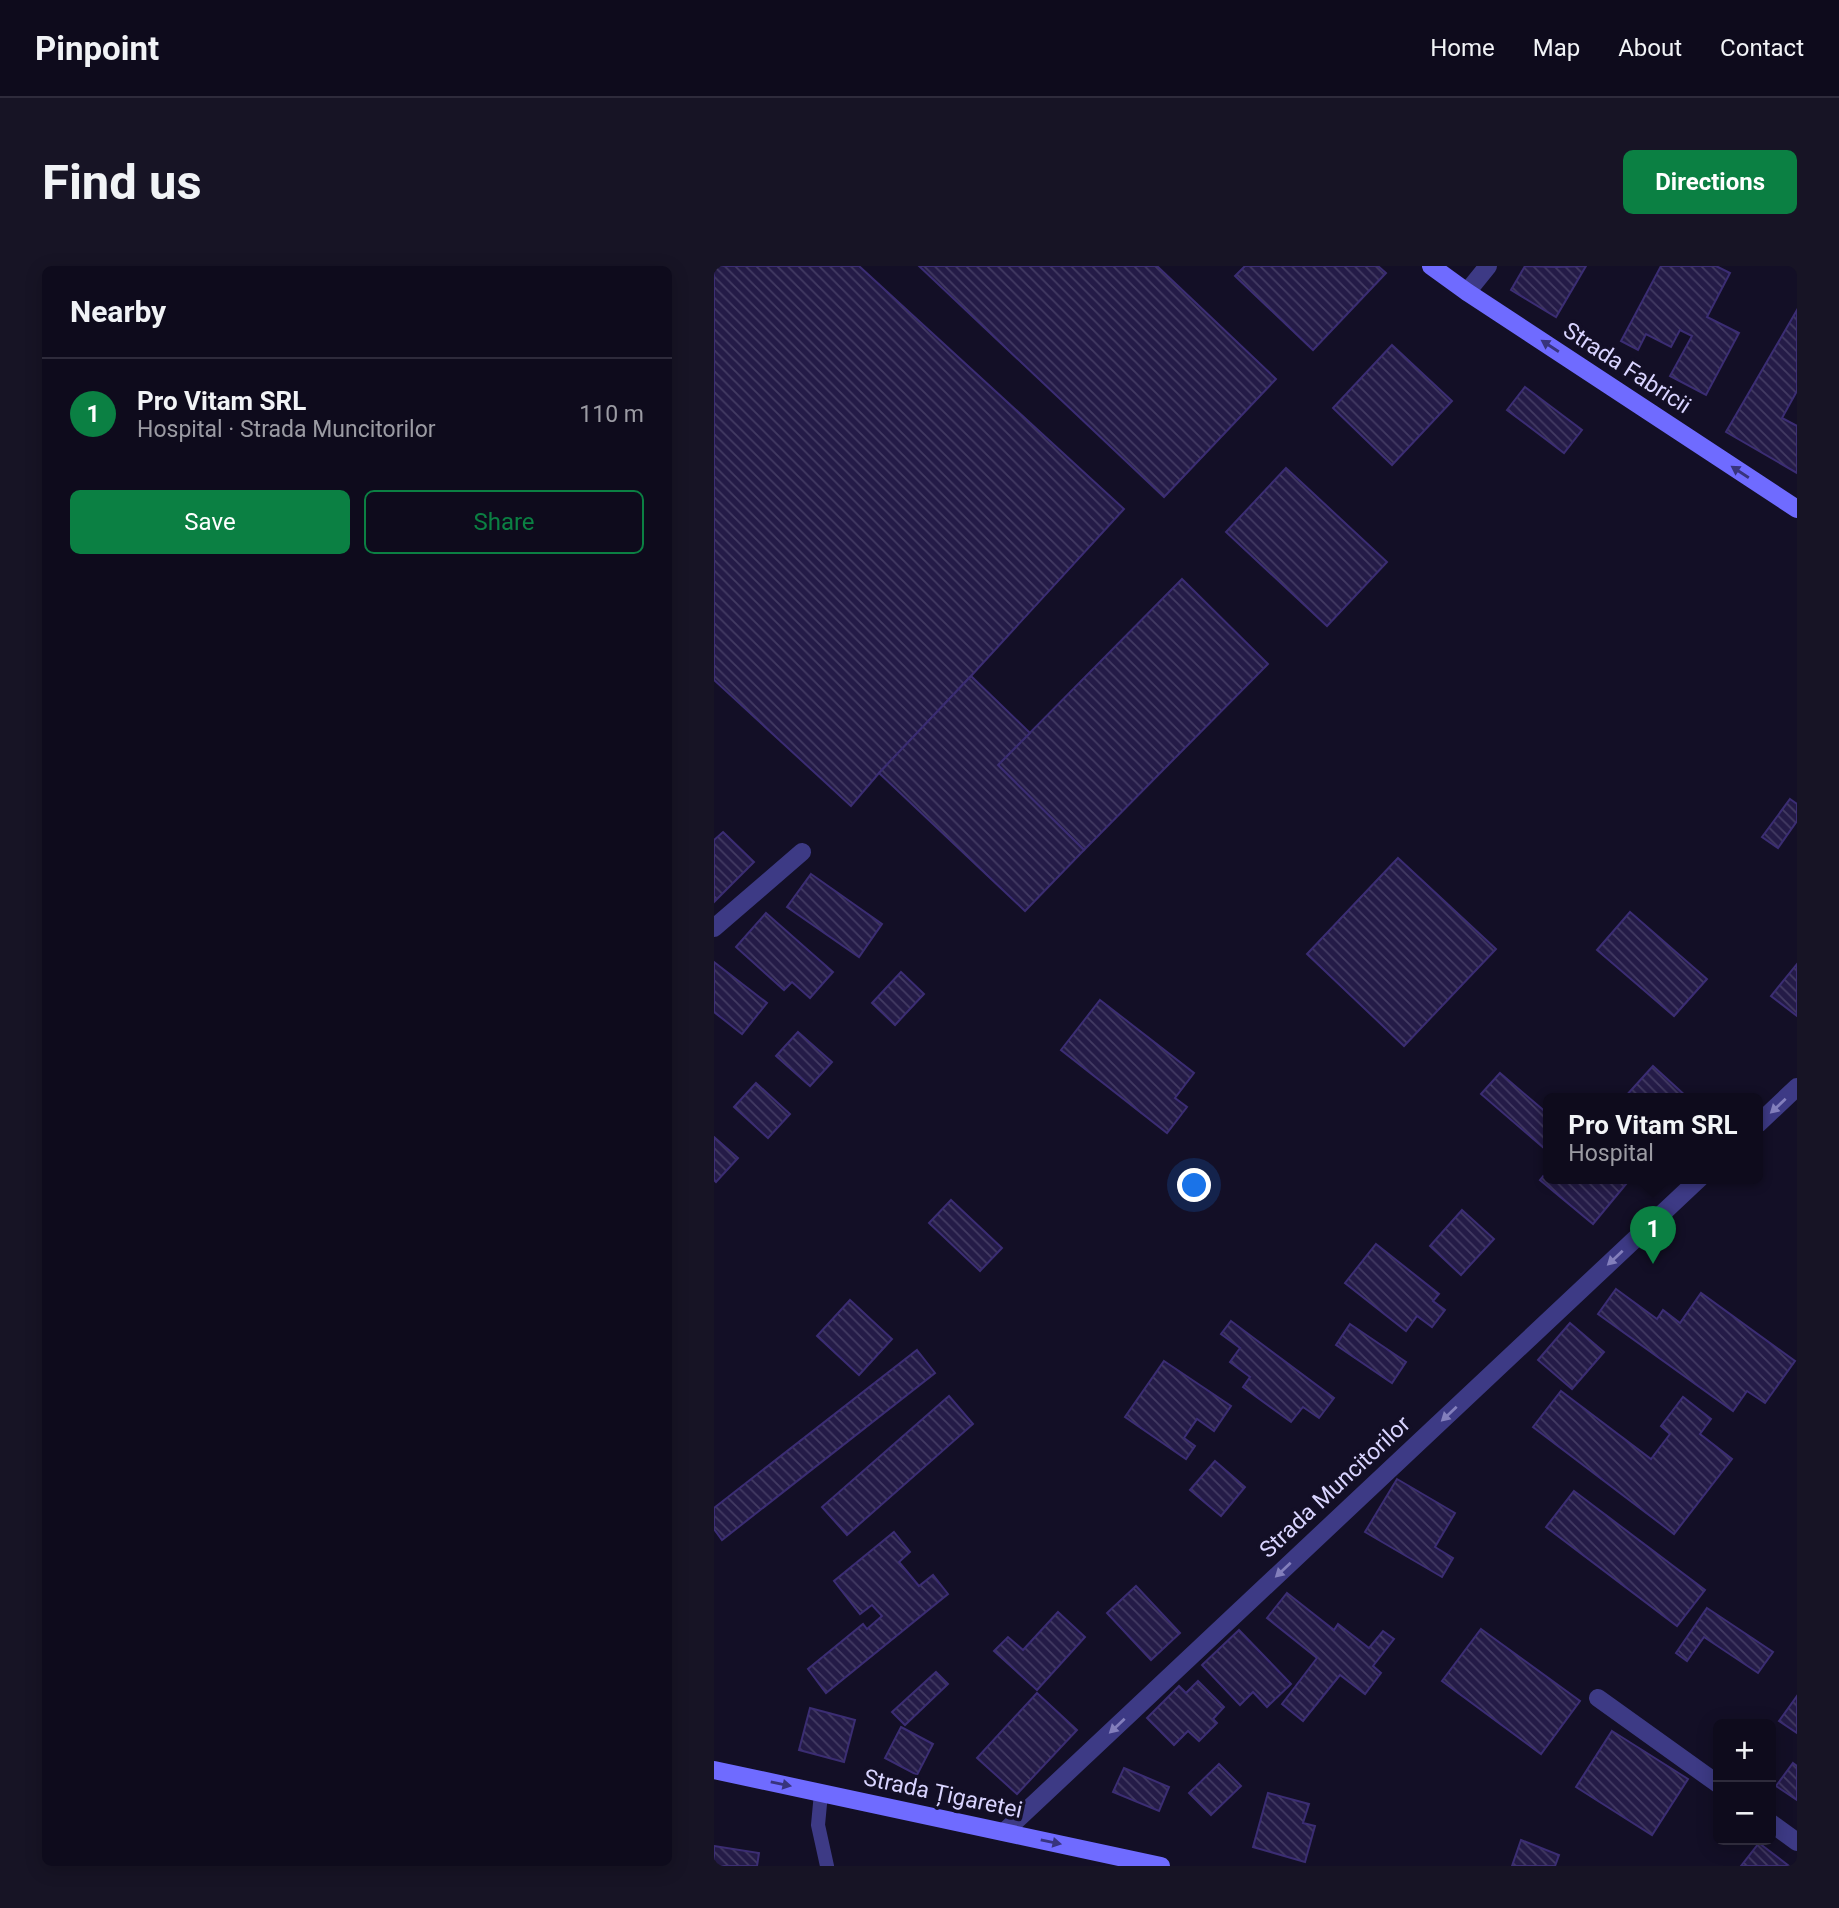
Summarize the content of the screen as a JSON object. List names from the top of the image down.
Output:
{
  "streets": {
    "main road": ["Strada Fabricii", "Strada Țigaretei"],
    "street": ["Strada Muncitorilor"]
  },
  "crossings": [
    ["Strada Muncitorilor", "Strada Țigaretei"]
  ],
  "one_way": ["Strada Fabricii", "Strada Muncitorilor", "Strada Țigaretei"],
  "page": {
    "header": "Pinpoint",
    "nav": [
      "Home",
      "Map",
      "About",
      "Contact"
    ],
    "buttons": [
      "Directions",
      ["Save", "Share"]
    ],
    "title": "Find us",
    "heading": "Nearby",
    "list": [
      {
        "mark": "1",
        "name": "Pro Vitam SRL",
        "note": "Hospital · Strada Muncitorilor",
        "value": "110 m"
      }
    ],
    "popup": ["Pro Vitam SRL", "Hospital"],
    "pins": "1",
    "map_buttons": ["+", "−"]
  }
}
